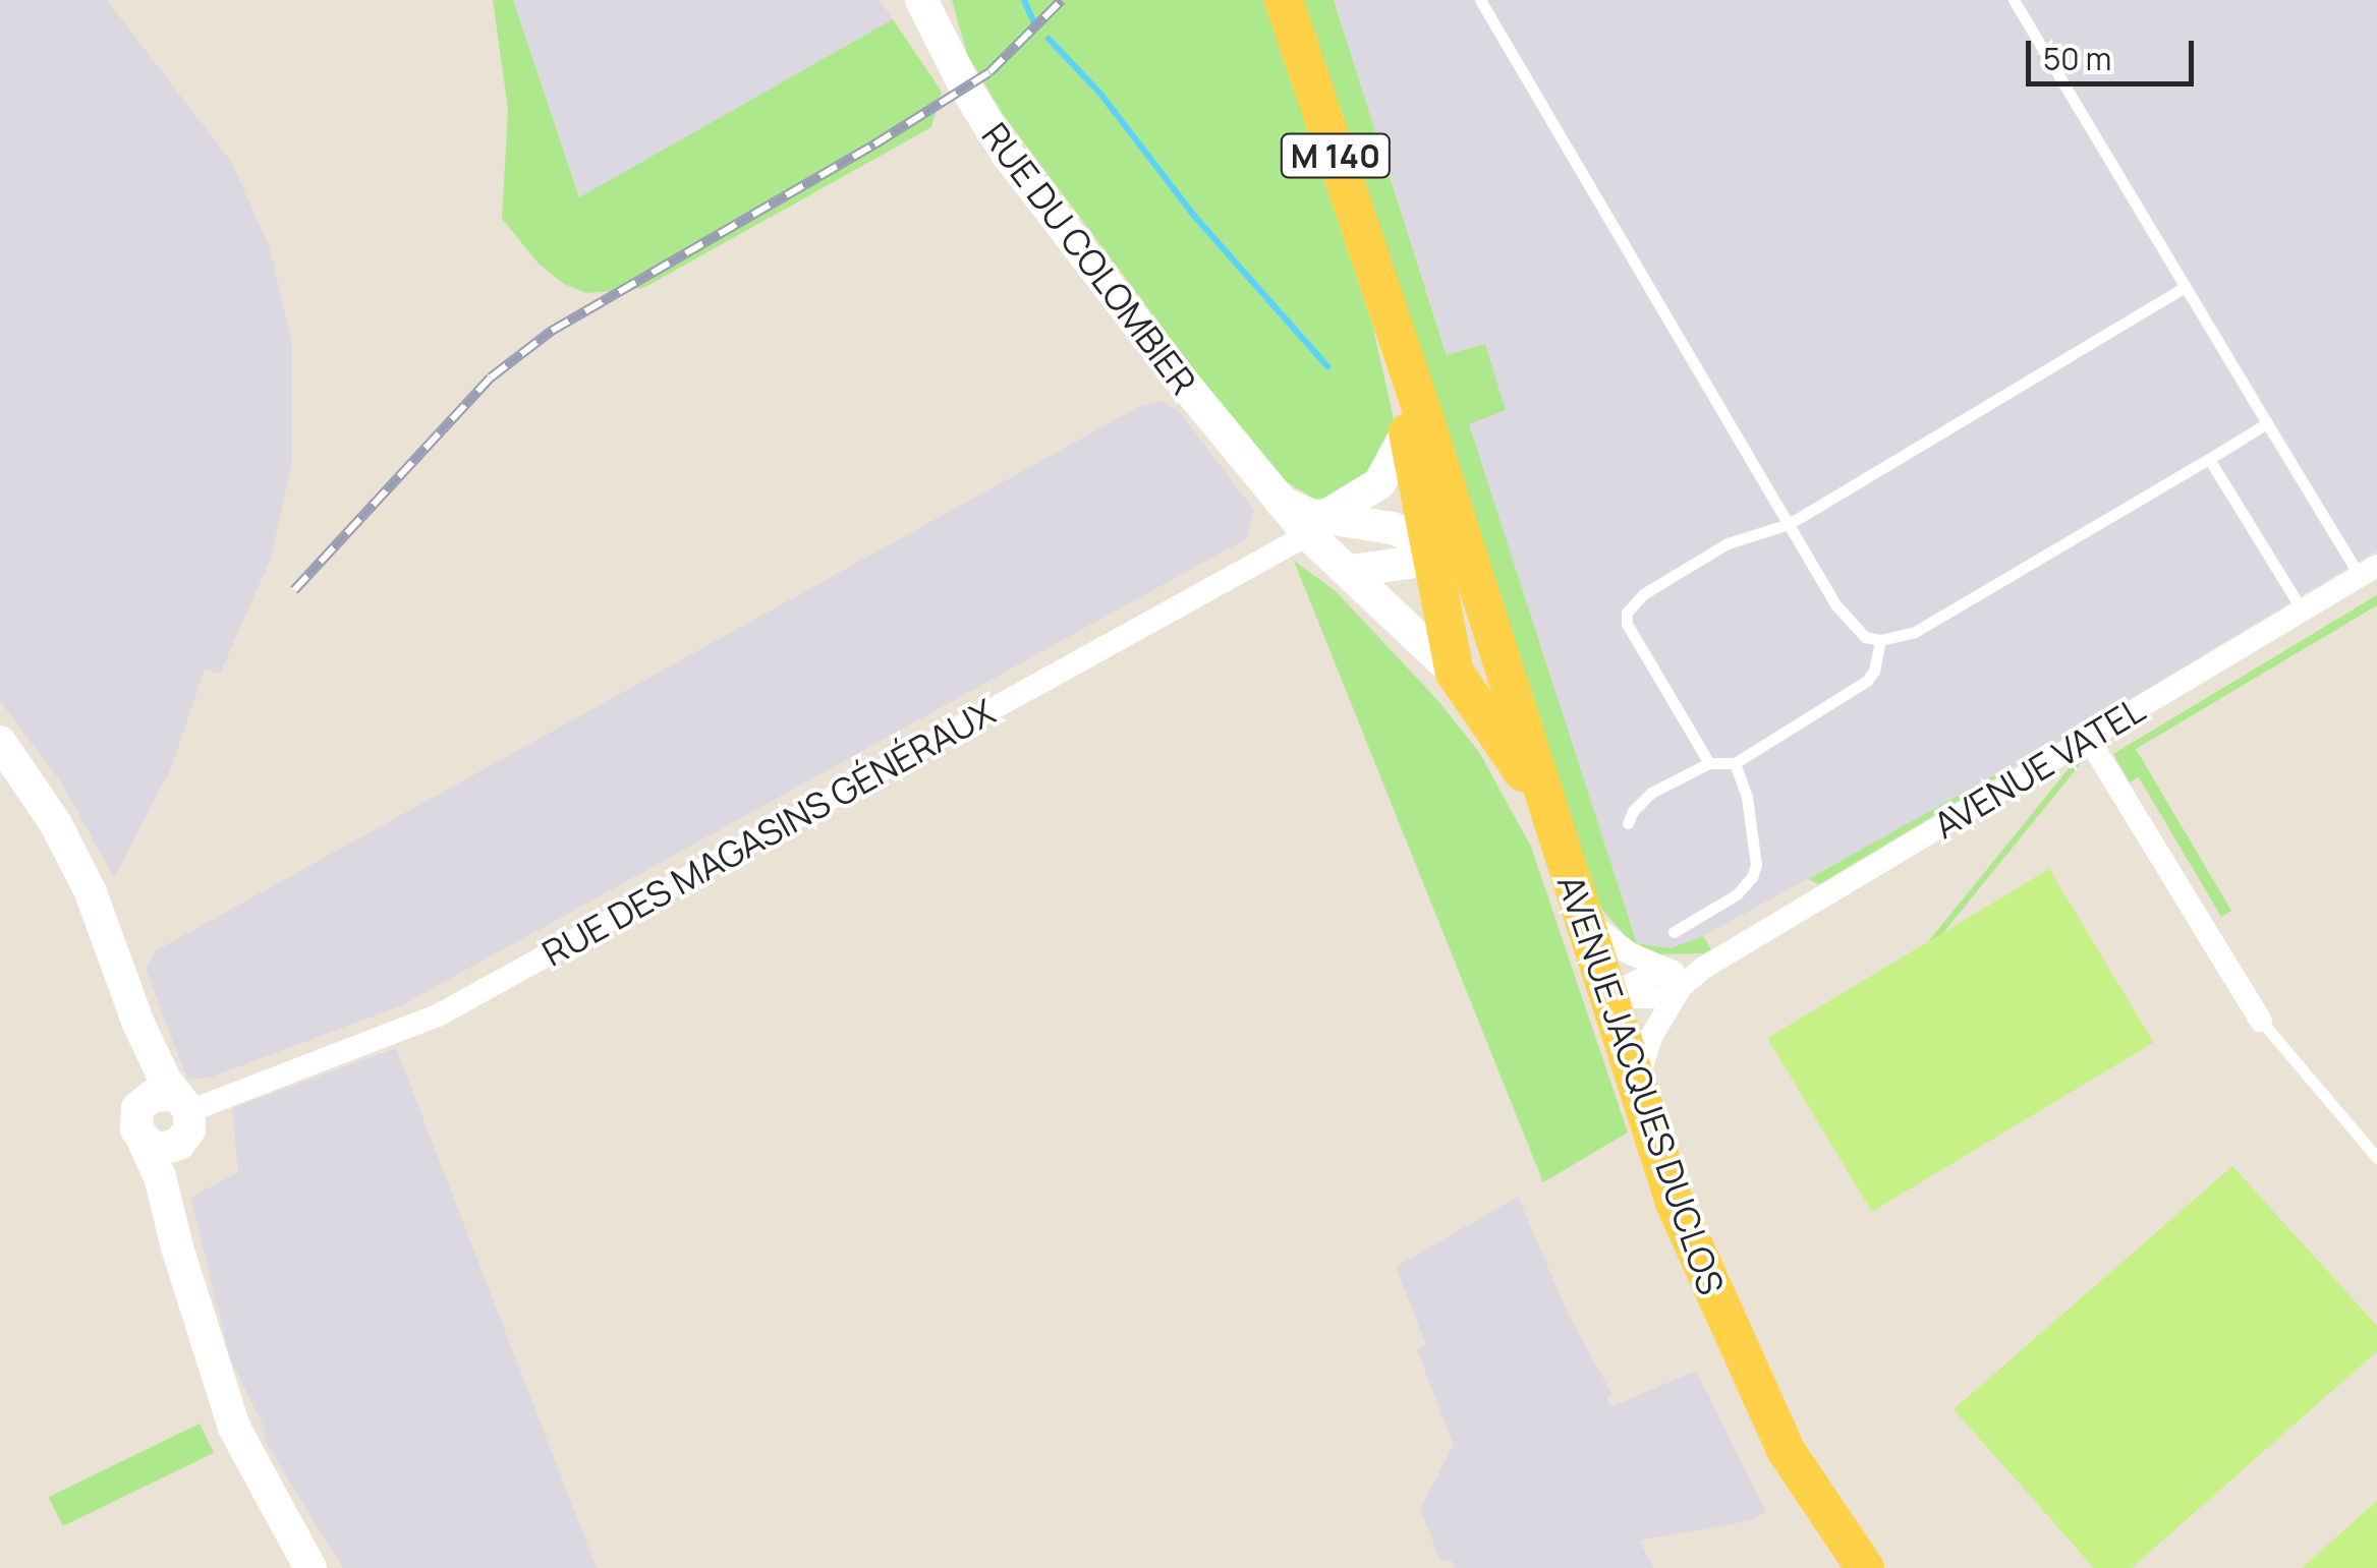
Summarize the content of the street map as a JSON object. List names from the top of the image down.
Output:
{
  "streets": {
    "main road": ["M 140", "RUE DU COLOMBIER", "AVENUE JACQUES DUCLOS"],
    "street": ["AVENUE VATEL", "RUE DES MAGASINS GÉNÉRAUX"]
  },
  "crossings": [
    ["M 140", "RUE DU COLOMBIER"],
    ["M 140", "AVENUE JACQUES DUCLOS"],
    ["RUE DU COLOMBIER", "RUE DES MAGASINS GÉNÉRAUX"],
    ["AVENUE VATEL", "AVENUE JACQUES DUCLOS"]
  ],
  "scale_bar": "50 m"
}
